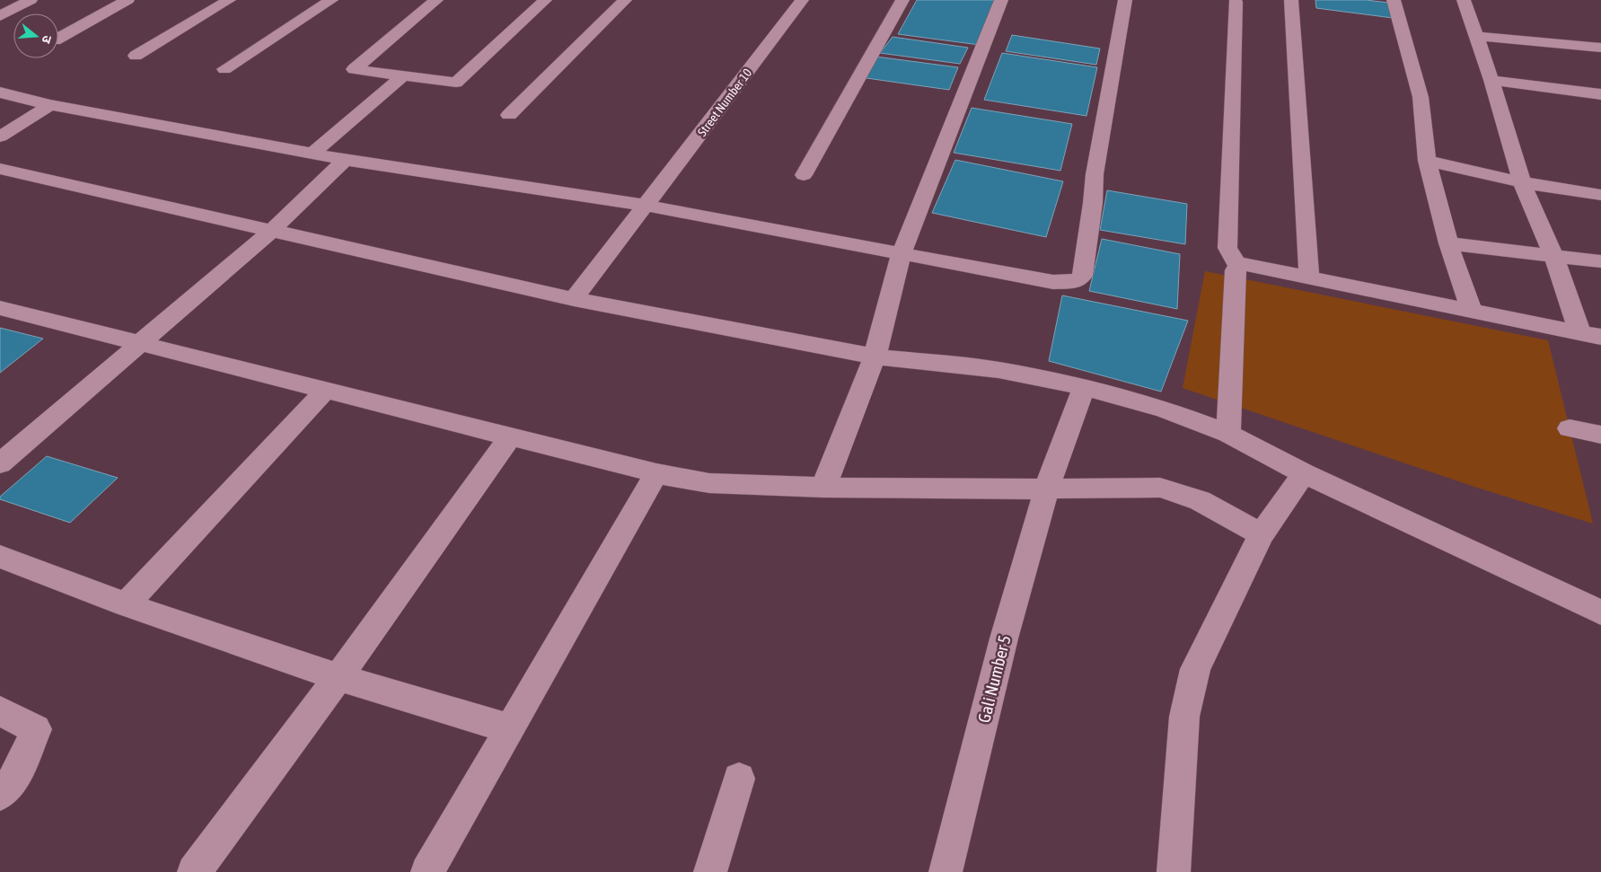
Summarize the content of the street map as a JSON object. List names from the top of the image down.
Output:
{
  "streets": {
    "street": ["Street Number 10", "Gali Number 5"]
  },
  "north": "right"
}
